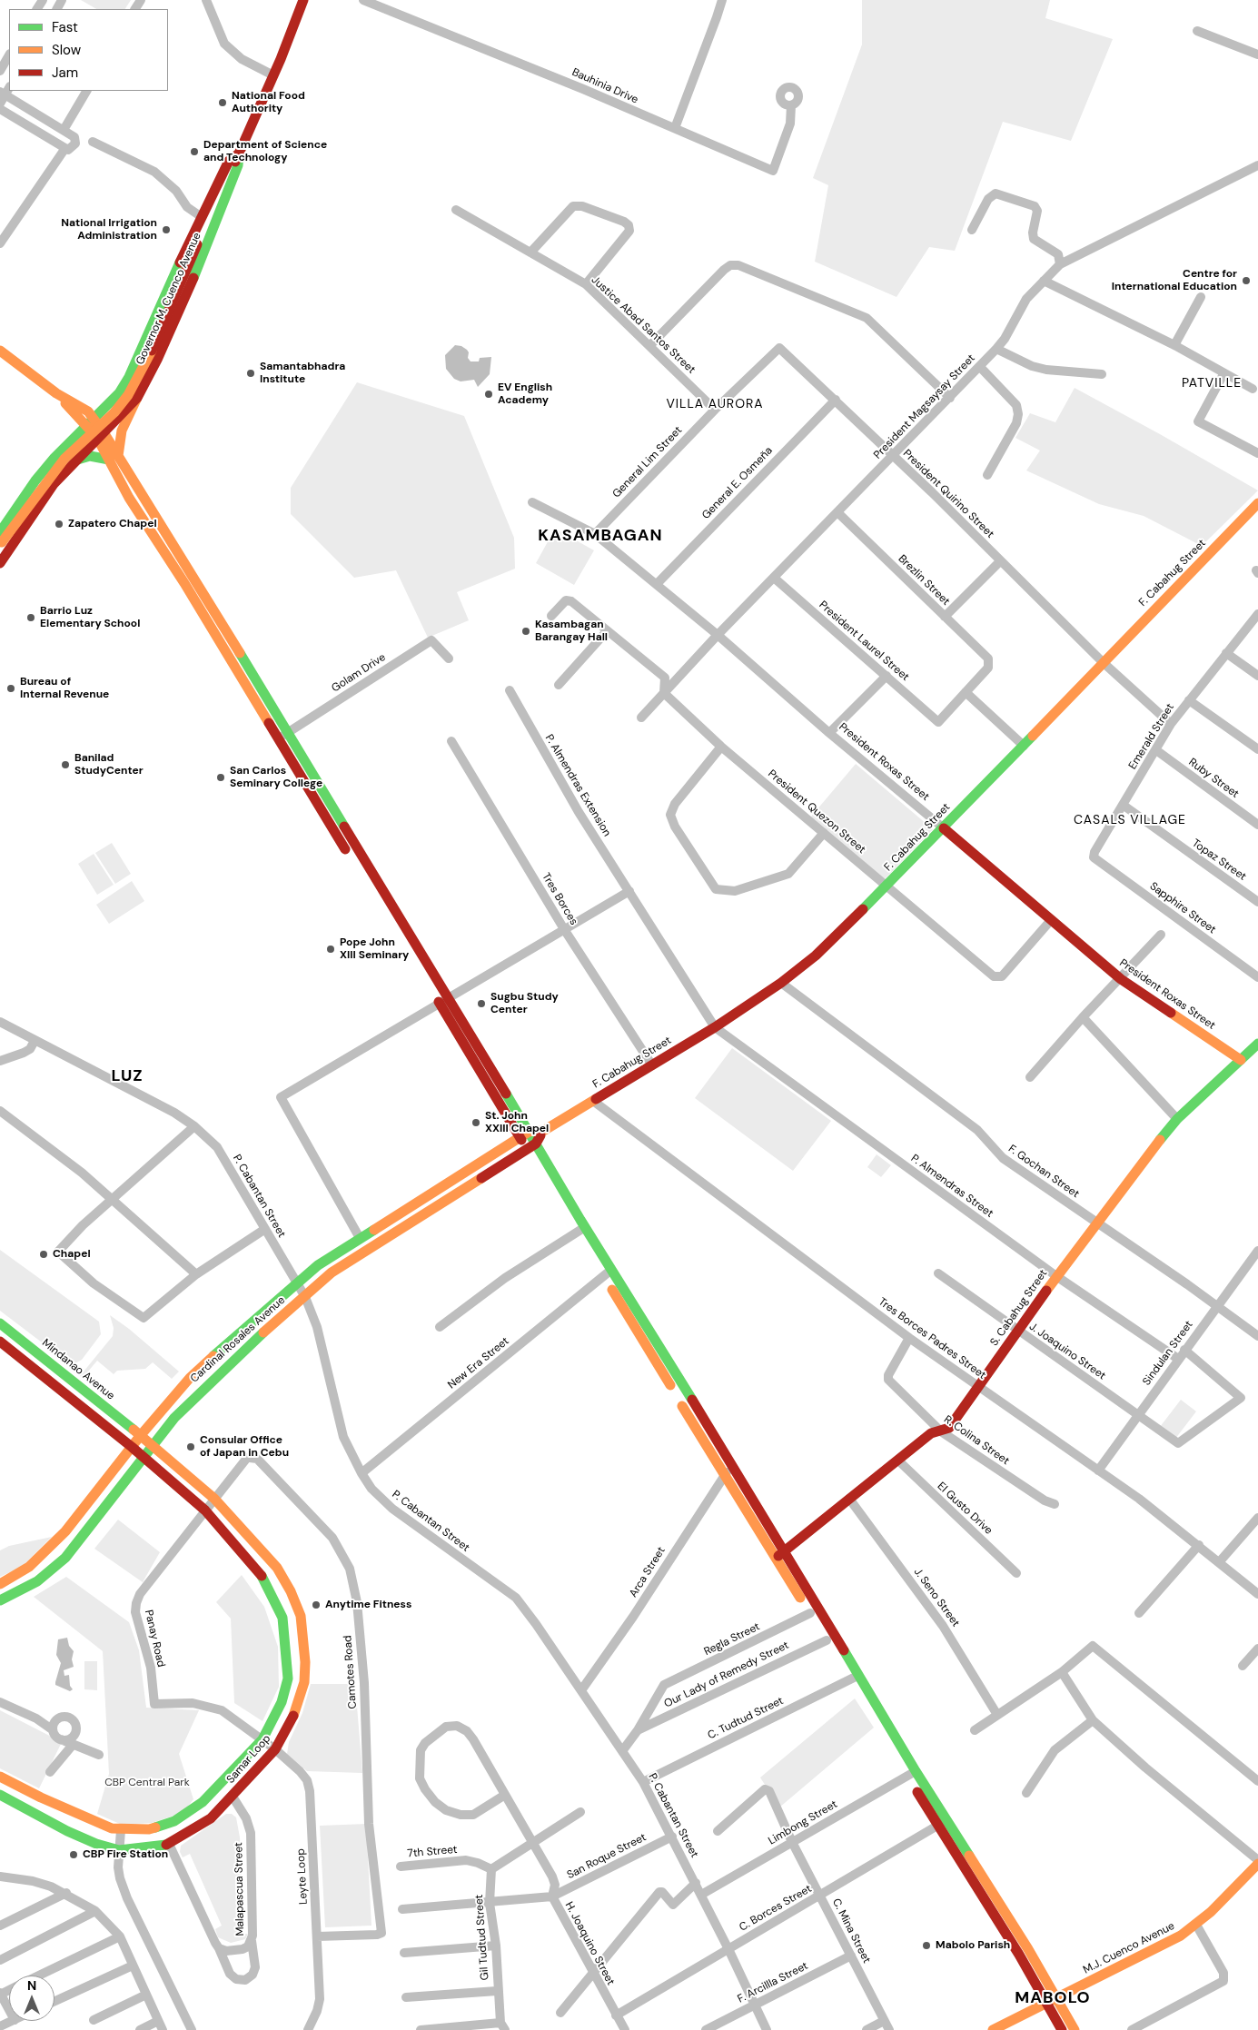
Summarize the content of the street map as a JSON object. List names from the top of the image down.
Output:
{
  "streets": {
    "main road": [
      "Governor M. Cuenco Avenue",
      "F. Cabahug Street",
      "President Roxas Street",
      "S. Cabahug Street",
      "Cardinal Rosales Avenue",
      "Mindanao Avenue",
      "Samar Loop",
      "M.J. Cuenco Avenue"
    ],
    "street": [
      "Bauhinia Drive",
      "Justice Abad Santos Street",
      "President Magsaysay Street",
      "General Lim Street",
      "General E. Osmeña",
      "President Quirino Street",
      "Brezlin Street",
      "President Laurel Street",
      "Golam Drive",
      "Emerald Street",
      "Ruby Street",
      "P. Almendras Extension",
      "President Quezon Street",
      "Topaz Street",
      "Tres Borces",
      "Sapphire Street",
      "F. Gochan Street",
      "P. Almendras Street",
      "P. Cabantan Street",
      "Tres Borces Padres Street",
      "J. Joaquino Street",
      "Sindulan Street",
      "New Era Street",
      "R. Colina Street",
      "El Gusto Drive",
      "Arca Street",
      "J. Seno Street",
      "Panay Road",
      "Regla Street",
      "Camotes Road",
      "Our Lady of Remedy Street",
      "C. Tudtud Street",
      "Limbong Street",
      "7th Street",
      "San Roque Street",
      "Leyte Loop",
      "Malapascua Street",
      "C. Borces Street",
      "C. Mina Street",
      "Gil Tudtud Street",
      "H. Joaquino Street",
      "F. Arcillla Street"
    ]
  },
  "crossings": [
    ["Justice Abad Santos Street", "General Lim Street"],
    ["President Magsaysay Street", "President Quirino Street"],
    ["President Magsaysay Street", "Brezlin Street"],
    ["President Magsaysay Street", "President Laurel Street"],
    ["President Magsaysay Street", "President Roxas Street"],
    ["President Magsaysay Street", "President Quezon Street"],
    ["General Lim Street", "President Quirino Street"],
    ["General Lim Street", "President Roxas Street"],
    ["General E. Osmeña", "President Quirino Street"],
    ["General E. Osmeña", "President Roxas Street"],
    ["President Quirino Street", "F. Cabahug Street"],
    ["President Quirino Street", "Emerald Street"],
    ["F. Cabahug Street", "President Roxas Street"],
    ["F. Cabahug Street", "P. Almendras Extension"],
    ["F. Cabahug Street", "President Quezon Street"],
    ["F. Cabahug Street", "Tres Borces"],
    ["F. Cabahug Street", "F. Gochan Street"],
    ["F. Cabahug Street", "P. Almendras Street"],
    ["F. Cabahug Street", "Tres Borces Padres Street"],
    ["F. Cabahug Street", "Cardinal Rosales Avenue"],
    ["Brezlin Street", "President Laurel Street"],
    ["Emerald Street", "Ruby Street"],
    ["Emerald Street", "Topaz Street"],
    ["Emerald Street", "Sapphire Street"],
    ["President Roxas Street", "President Quezon Street"],
    ["President Roxas Street", "S. Cabahug Street"],
    ["P. Almendras Extension", "P. Almendras Street"],
    ["F. Gochan Street", "S. Cabahug Street"],
    ["F. Gochan Street", "Sindulan Street"],
    ["P. Almendras Street", "S. Cabahug Street"],
    ["P. Almendras Street", "Sindulan Street"],
    ["P. Cabantan Street", "Cardinal Rosales Avenue"],
    ["P. Cabantan Street", "New Era Street"],
    ["P. Cabantan Street", "Arca Street"],
    ["P. Cabantan Street", "C. Tudtud Street"],
    ["P. Cabantan Street", "Limbong Street"],
    ["P. Cabantan Street", "San Roque Street"],
    ["P. Cabantan Street", "C. Borces Street"],
    ["P. Cabantan Street", "F. Arcillla Street"],
    ["S. Cabahug Street", "Tres Borces Padres Street"],
    ["S. Cabahug Street", "J. Joaquino Street"],
    ["S. Cabahug Street", "R. Colina Street"],
    ["S. Cabahug Street", "El Gusto Drive"],
    ["S. Cabahug Street", "J. Seno Street"],
    ["Tres Borces Padres Street", "Sindulan Street"],
    ["Tres Borces Padres Street", "R. Colina Street"],
    ["Cardinal Rosales Avenue", "Mindanao Avenue"],
    ["Cardinal Rosales Avenue", "Samar Loop"],
    ["J. Joaquino Street", "Sindulan Street"],
    ["Mindanao Avenue", "Samar Loop"],
    ["Panay Road", "Camotes Road"],
    ["Panay Road", "Samar Loop"],
    ["Panay Road", "Leyte Loop"],
    ["Regla Street", "Our Lady of Remedy Street"],
    ["Camotes Road", "Samar Loop"],
    ["Camotes Road", "Leyte Loop"],
    ["Samar Loop", "Leyte Loop"],
    ["Samar Loop", "Malapascua Street"],
    ["Limbong Street", "C. Mina Street"],
    ["7th Street", "Gil Tudtud Street"],
    ["San Roque Street", "H. Joaquino Street"],
    ["C. Borces Street", "C. Mina Street"],
    ["C. Borces Street", "H. Joaquino Street"],
    ["C. Mina Street", "F. Arcillla Street"]
  ],
  "districts": [
    "PATVILLE",
    "VILLA AURORA",
    "KASAMBAGAN",
    "CASALS VILLAGE",
    "LUZ",
    "MABOLO"
  ],
  "parks": ["CBP Central Park"],
  "places": [
    "National Food Authority",
    "Department of Science and Technology",
    "National Irrigation Administration",
    "Centre for International Education",
    "Samantabhadra Institute",
    "EV English Academy",
    "Zapatero Chapel",
    "Barrio Luz Elementary School",
    "Kasambagan Barangay Hall",
    "Bureau of Internal Revenue",
    "Banilad StudyCenter",
    "San Carlos Seminary College",
    "Pope John XIII Seminary",
    "Sugbu Study Center",
    "St. John XXIII Chapel",
    "Chapel",
    "Consular Office of Japan in Cebu",
    "Anytime Fitness",
    "CBP Fire Station",
    "Mabolo Parish"
  ],
  "legend": ["Fast", "Slow", "Jam"],
  "north": "top"
}
